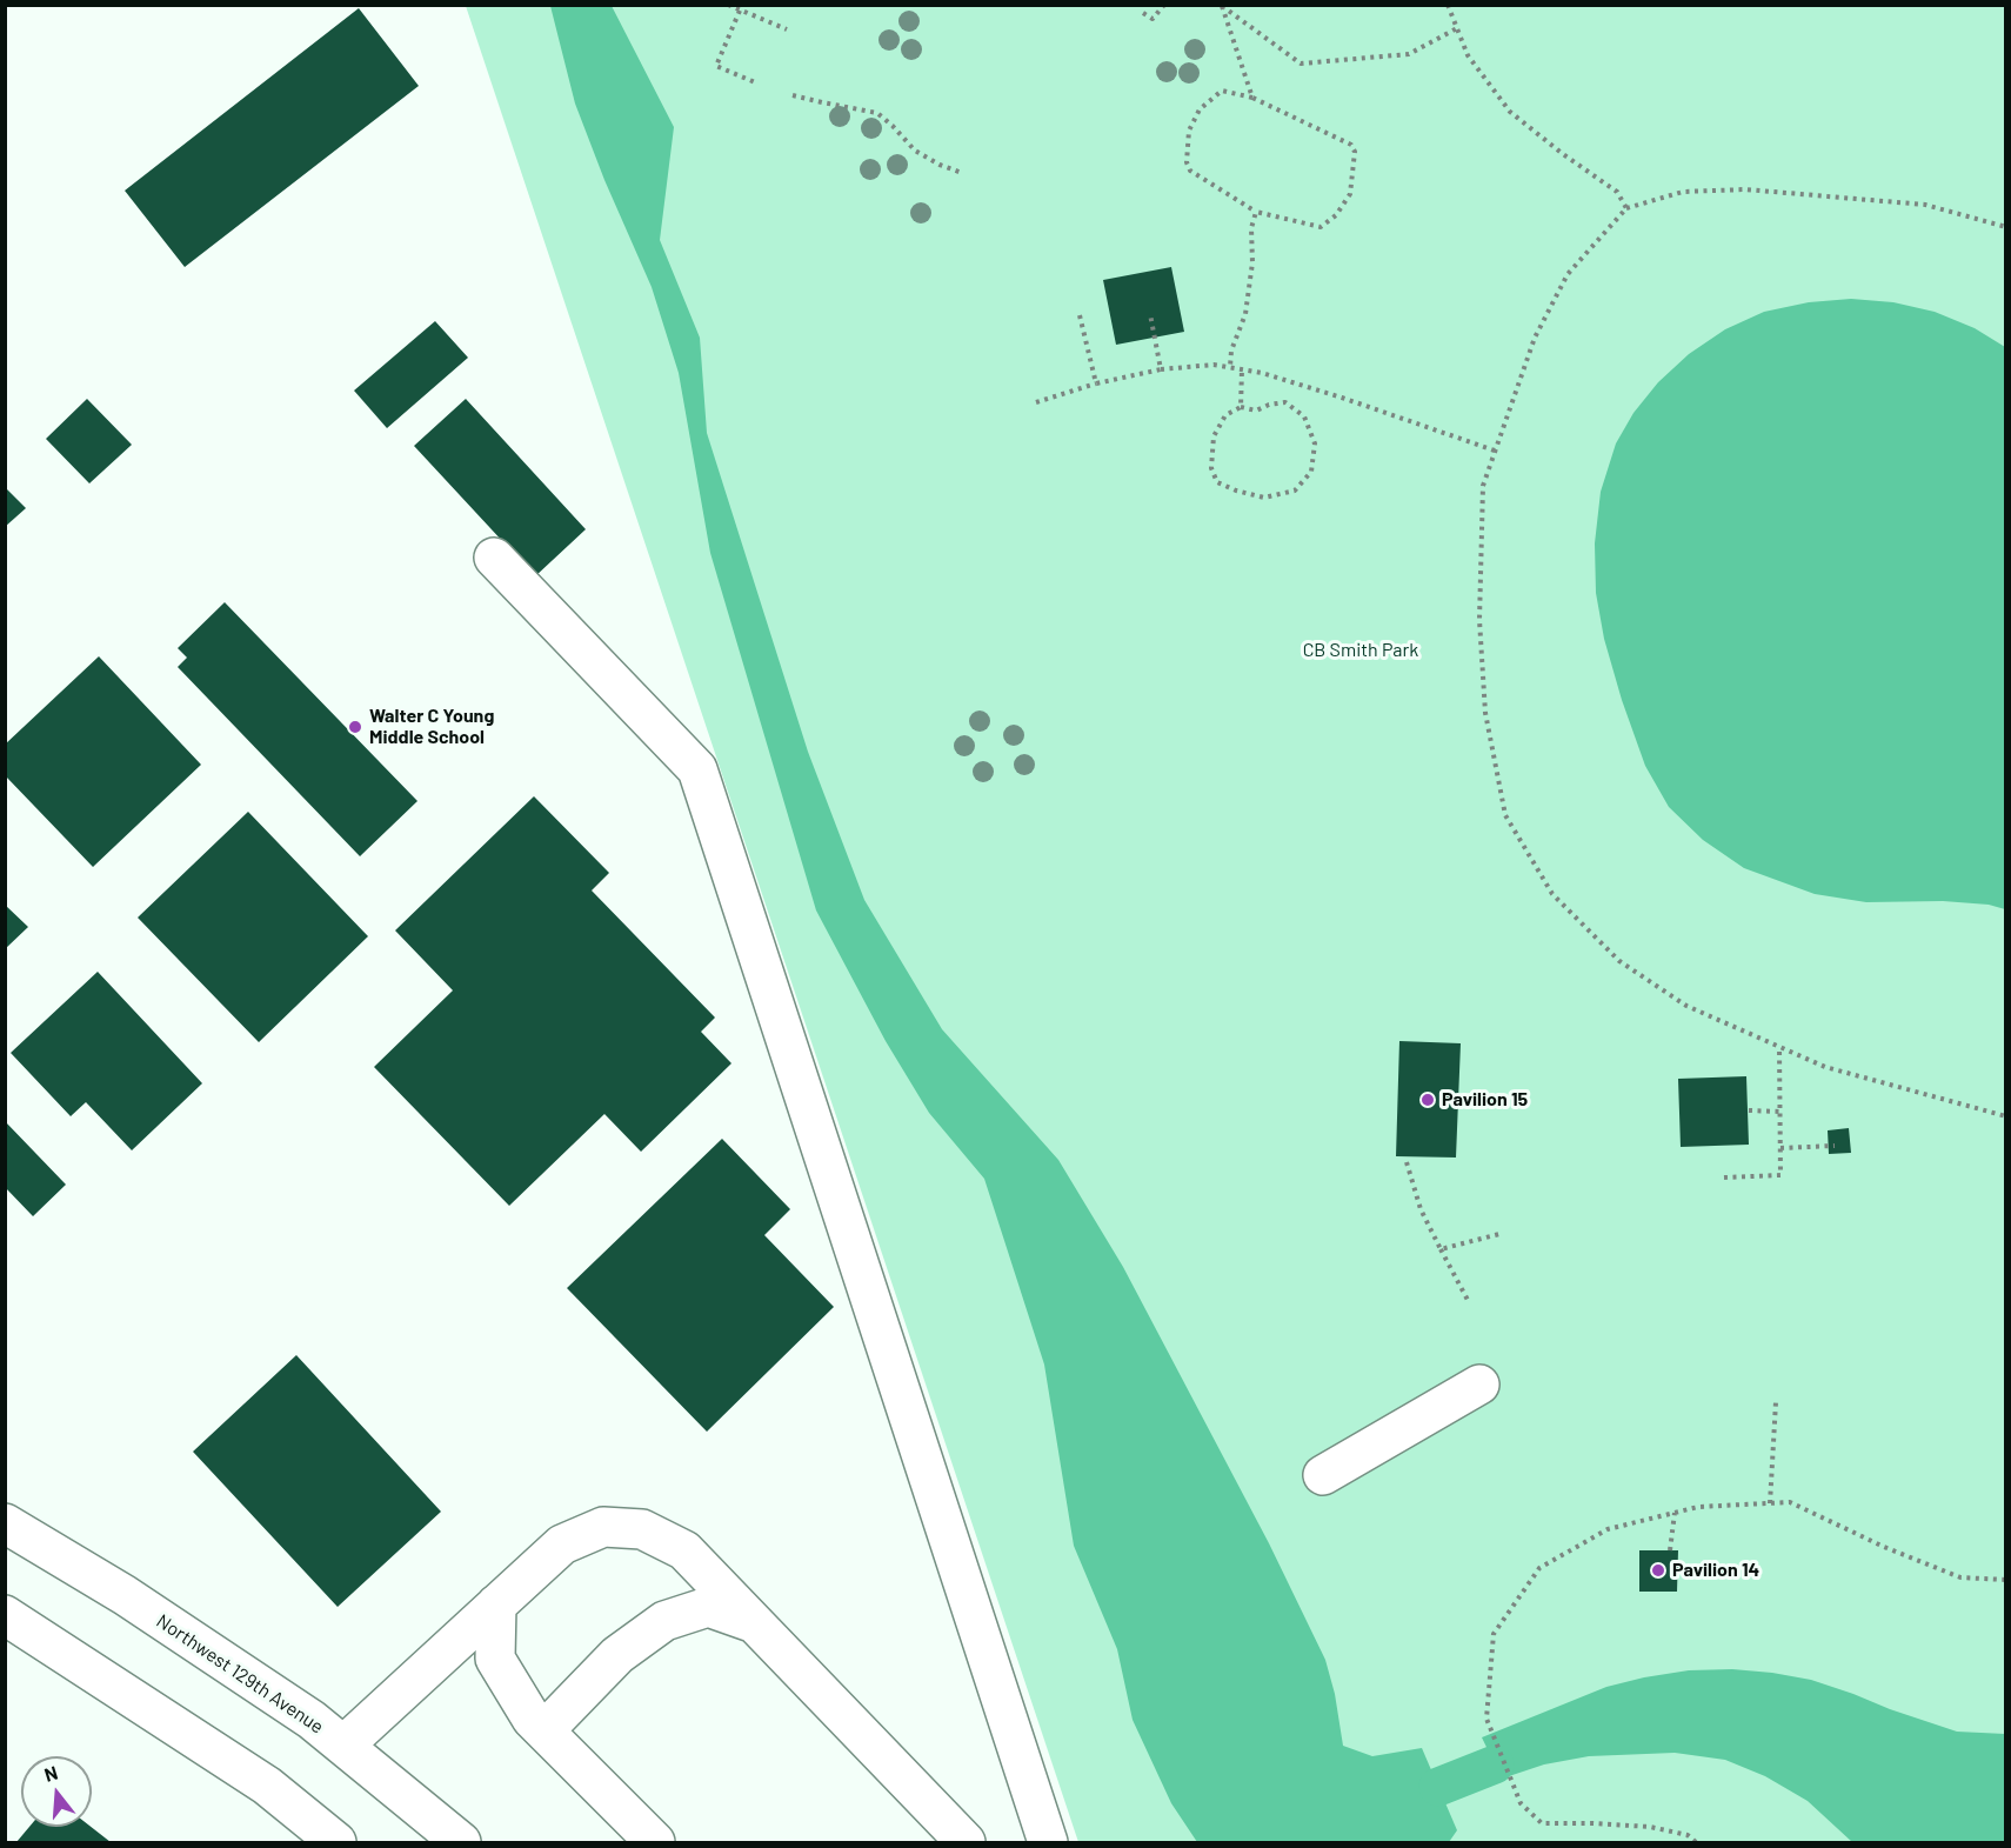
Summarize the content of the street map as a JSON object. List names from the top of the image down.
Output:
{
  "streets": {
    "street": ["Northwest 129th Avenue"]
  },
  "parks": ["CB Smith Park"],
  "places": ["Walter C Young Middle School", "Pavilion 15", "Pavilion 14"],
  "north": "top"
}
